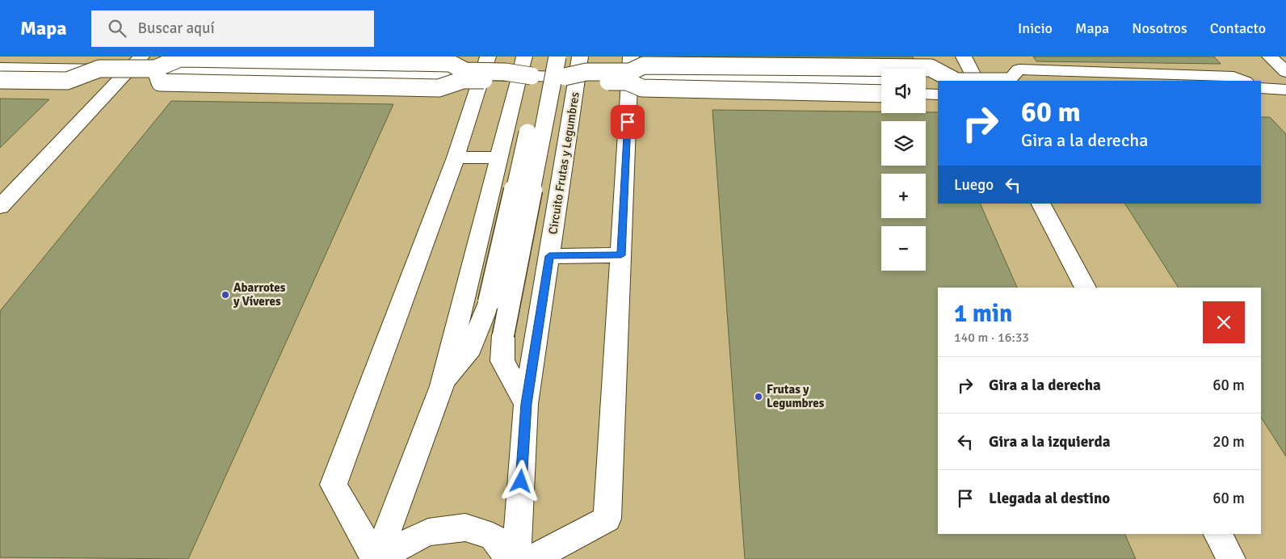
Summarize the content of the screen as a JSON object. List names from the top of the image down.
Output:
{
  "streets": {
    "street": ["Circuito Frutas y Legumbres"]
  },
  "places": ["Abarrotes y Víveres", "Frutas y Legumbres"],
  "page": {
    "header": "Mapa",
    "search": "Buscar aquí",
    "nav": [
      "Inicio",
      "Mapa",
      "Nosotros",
      "Contacto"
    ],
    "map_buttons": ["+", "−"],
    "turn": ["60 m", "Gira a la derecha"],
    "then": "Luego",
    "heading": ["1 min", "140 m · 16:33"],
    "list": [
      {
        "name": "Gira a la derecha",
        "value": "60 m"
      },
      {
        "name": "Gira a la izquierda",
        "value": "20 m"
      },
      {
        "name": "Llegada al destino",
        "value": "60 m"
      }
    ]
  }
}
